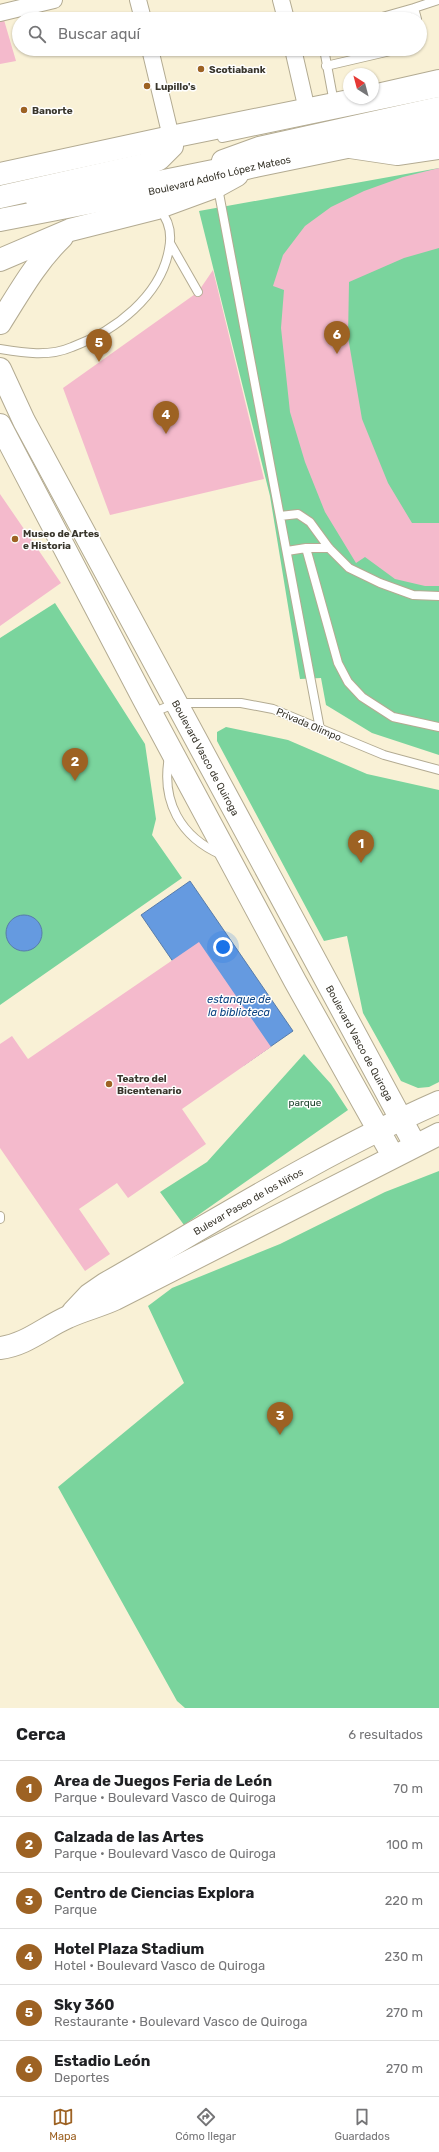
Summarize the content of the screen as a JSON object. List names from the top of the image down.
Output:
{
  "streets": {
    "street": ["Boulevard Adolfo López Mateos", "Boulevard Vasco de Quiroga", "Bulevar Paseo de los Niños"],
    "lane": ["Privada Olimpo"]
  },
  "crossings": [
    ["Privada Olimpo", "Boulevard Vasco de Quiroga"],
    ["Boulevard Vasco de Quiroga", "Bulevar Paseo de los Niños"]
  ],
  "water": ["estanque de la biblioteca"],
  "parks": ["parque"],
  "places": [
    "Scotiabank",
    "Lupillo's",
    "Banorte",
    "Museo de Artes e Historia",
    "Teatro del Bicentenario"
  ],
  "north": "top left",
  "page": {
    "search": "Buscar aquí",
    "pins": [
      "6",
      "5",
      "4",
      "2",
      "1",
      "3"
    ],
    "heading": ["Cerca", "6 resultados"],
    "list": [
      {
        "mark": "1",
        "name": "Area de Juegos Feria de León",
        "note": "Parque · Boulevard Vasco de Quiroga",
        "value": "70 m"
      },
      {
        "mark": "2",
        "name": "Calzada de las Artes",
        "note": "Parque · Boulevard Vasco de Quiroga",
        "value": "100 m"
      },
      {
        "mark": "3",
        "name": "Centro de Ciencias Explora",
        "note": "Parque",
        "value": "220 m"
      },
      {
        "mark": "4",
        "name": "Hotel Plaza Stadium",
        "note": "Hotel · Boulevard Vasco de Quiroga",
        "value": "230 m"
      },
      {
        "mark": "5",
        "name": "Sky 360",
        "note": "Restaurante · Boulevard Vasco de Quiroga",
        "value": "270 m"
      },
      {
        "mark": "6",
        "name": "Estadio León",
        "note": "Deportes",
        "value": "270 m"
      }
    ],
    "nav": ["Mapa", "Cómo llegar", "Guardados"]
  }
}
